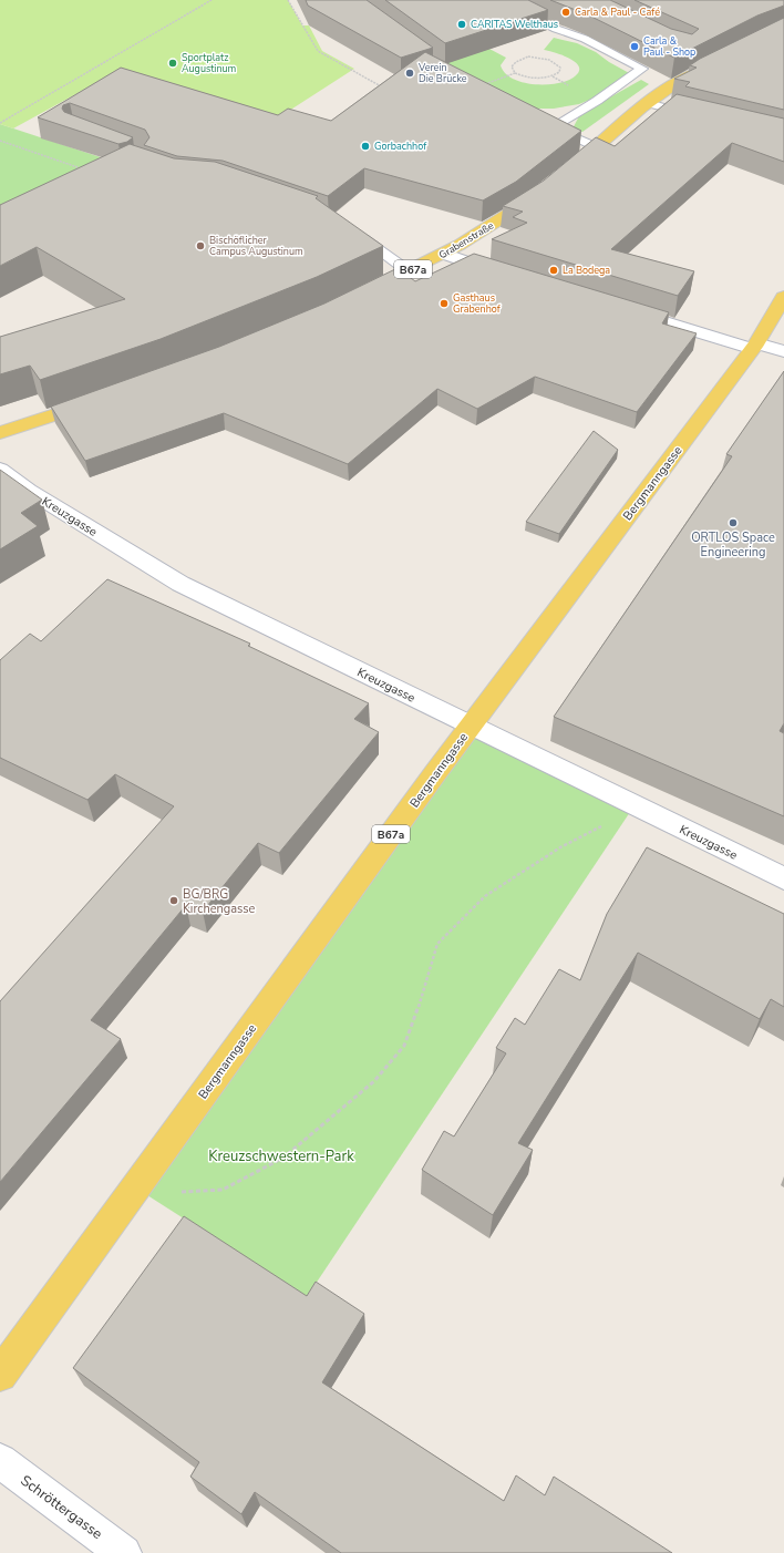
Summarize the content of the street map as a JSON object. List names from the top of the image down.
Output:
{
  "streets": {
    "main road": ["Grabenstraße", "B67a", "Bergmanngasse"],
    "street": ["Kreuzgasse", "Schröttergasse"]
  },
  "crossings": [
    ["Bergmanngasse", "Kreuzgasse"]
  ],
  "parks": ["Kreuzschwestern-Park"],
  "places": [
    "Carla & Paul - Café",
    "CARITAS Welthaus",
    "Carla & Paul - Shop",
    "Sportplatz Augustinum",
    "Verein Die Brücke",
    "Gorbachhof",
    "Bischöflicher Campus Augustinum",
    "La Bodega",
    "Gasthaus Grabenhof",
    "ORTLOS Space Engineering",
    "BG/BRG Kirchengasse"
  ]
}
